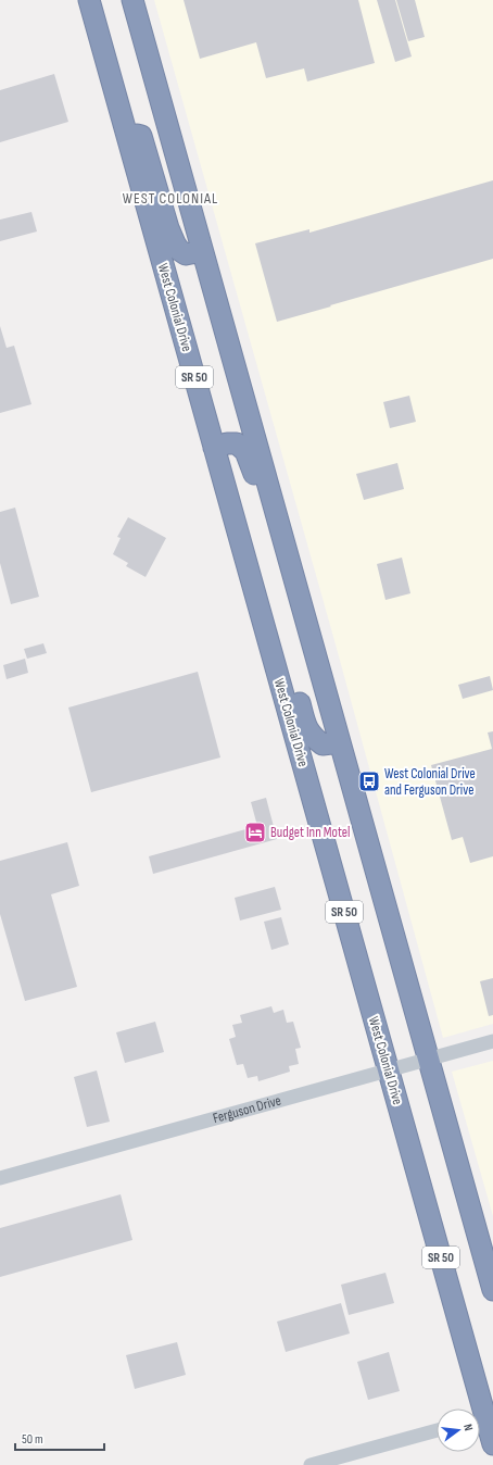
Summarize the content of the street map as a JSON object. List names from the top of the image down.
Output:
{
  "streets": {
    "highway": ["West Colonial Drive", "SR 50"],
    "street": ["Ferguson Drive"]
  },
  "crossings": [
    ["West Colonial Drive", "Ferguson Drive"],
    ["SR 50", "Ferguson Drive"]
  ],
  "districts": ["WEST COLONIAL"],
  "places": {
    "bus stop": ["West Colonial Drive and Ferguson Drive"],
    "hotel": ["Budget Inn Motel"]
  },
  "scale_bar": "50 m",
  "north": "right"
}
